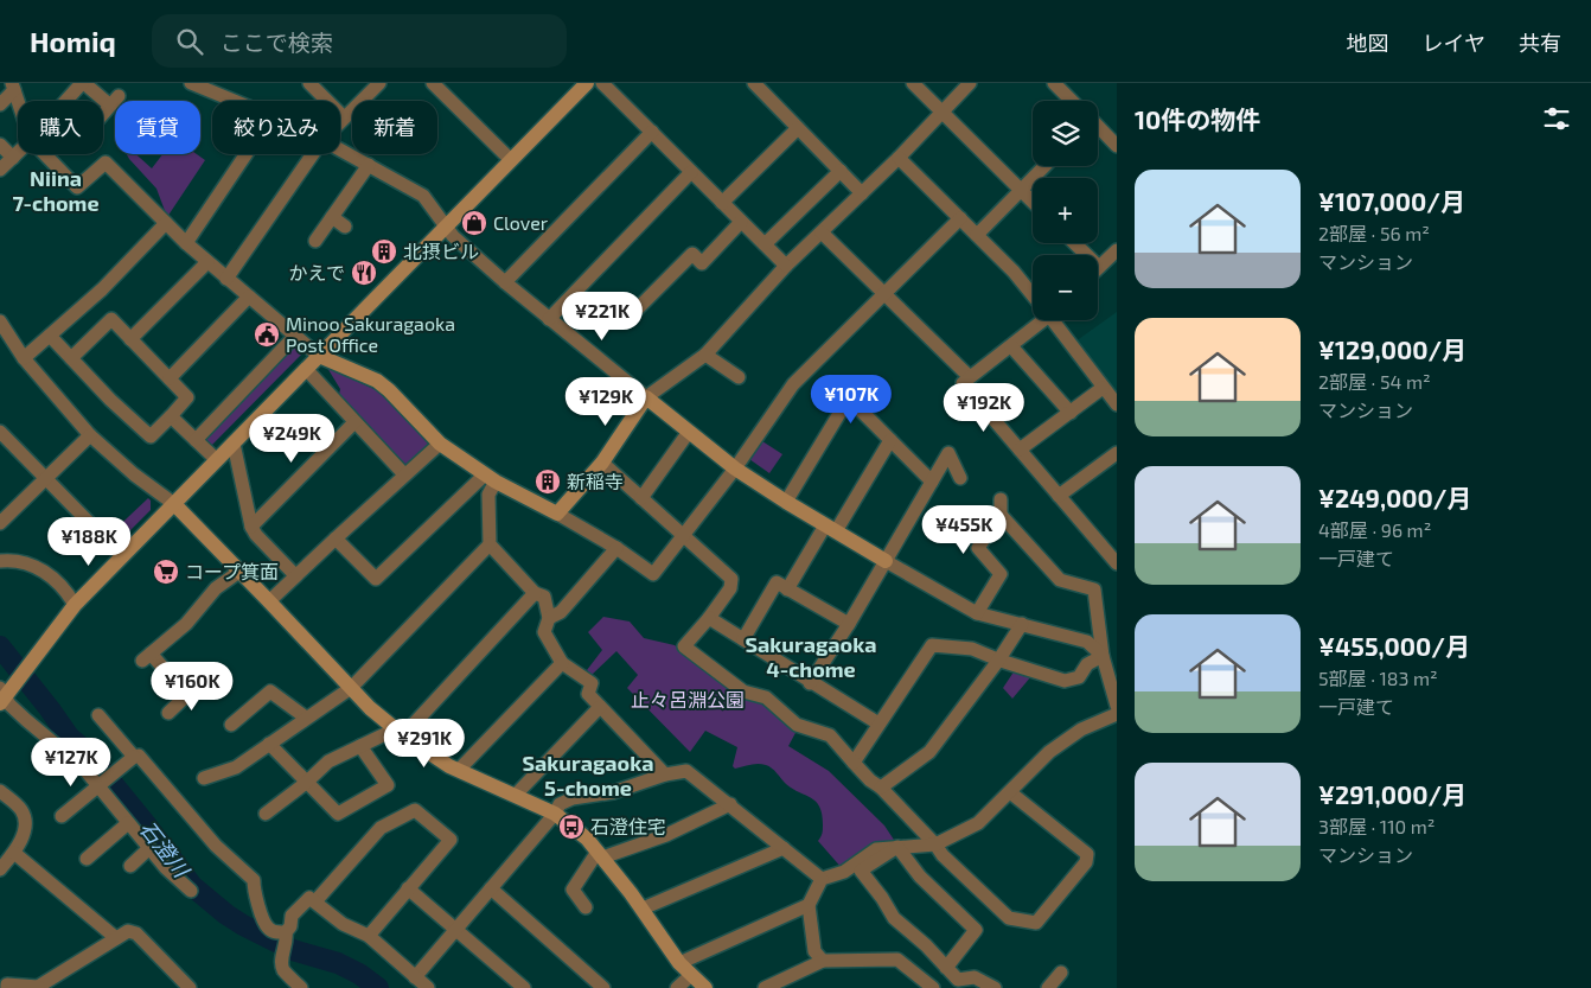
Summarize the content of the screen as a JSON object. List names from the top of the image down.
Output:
{
  "districts": ["Niina 7-chome", "Sakuragaoka 4-chome", "Sakuragaoka 5-chome"],
  "water": ["石澄川"],
  "parks": ["止々呂淵公園"],
  "places": {
    "shop": ["Clover"],
    "building": ["北摂ビル", "新稲寺"],
    "restaurant": ["かえで"],
    "public building": ["Minoo Sakuragaoka Post Office"],
    "supermarket": ["コープ箕面"],
    "bus stop": ["石澄住宅"]
  },
  "page": {
    "header": "Homiq",
    "search": "ここで検索",
    "nav": ["地図", "レイヤ", "共有"],
    "heading": "10件の物件",
    "map_buttons": ["+", "−"],
    "chip": [
      "購入",
      "賃貸",
      "絞り込み",
      "新着"
    ],
    "list": [
      {
        "name": "¥107,000/月",
        "note": "2部屋 · 56 m² · マンション"
      },
      {
        "name": "¥129,000/月",
        "note": "2部屋 · 54 m² · マンション"
      },
      {
        "name": "¥249,000/月",
        "note": "4部屋 · 96 m² · 一戸建て"
      },
      {
        "name": "¥455,000/月",
        "note": "5部屋 · 183 m² · 一戸建て"
      },
      {
        "name": "¥291,000/月",
        "note": "3部屋 · 110 m² · マンション"
      }
    ],
    "price": [
      "¥221K",
      "¥107K",
      "¥129K",
      "¥192K",
      "¥249K",
      "¥455K",
      "¥188K",
      "¥160K",
      "¥291K",
      "¥127K"
    ]
  }
}
